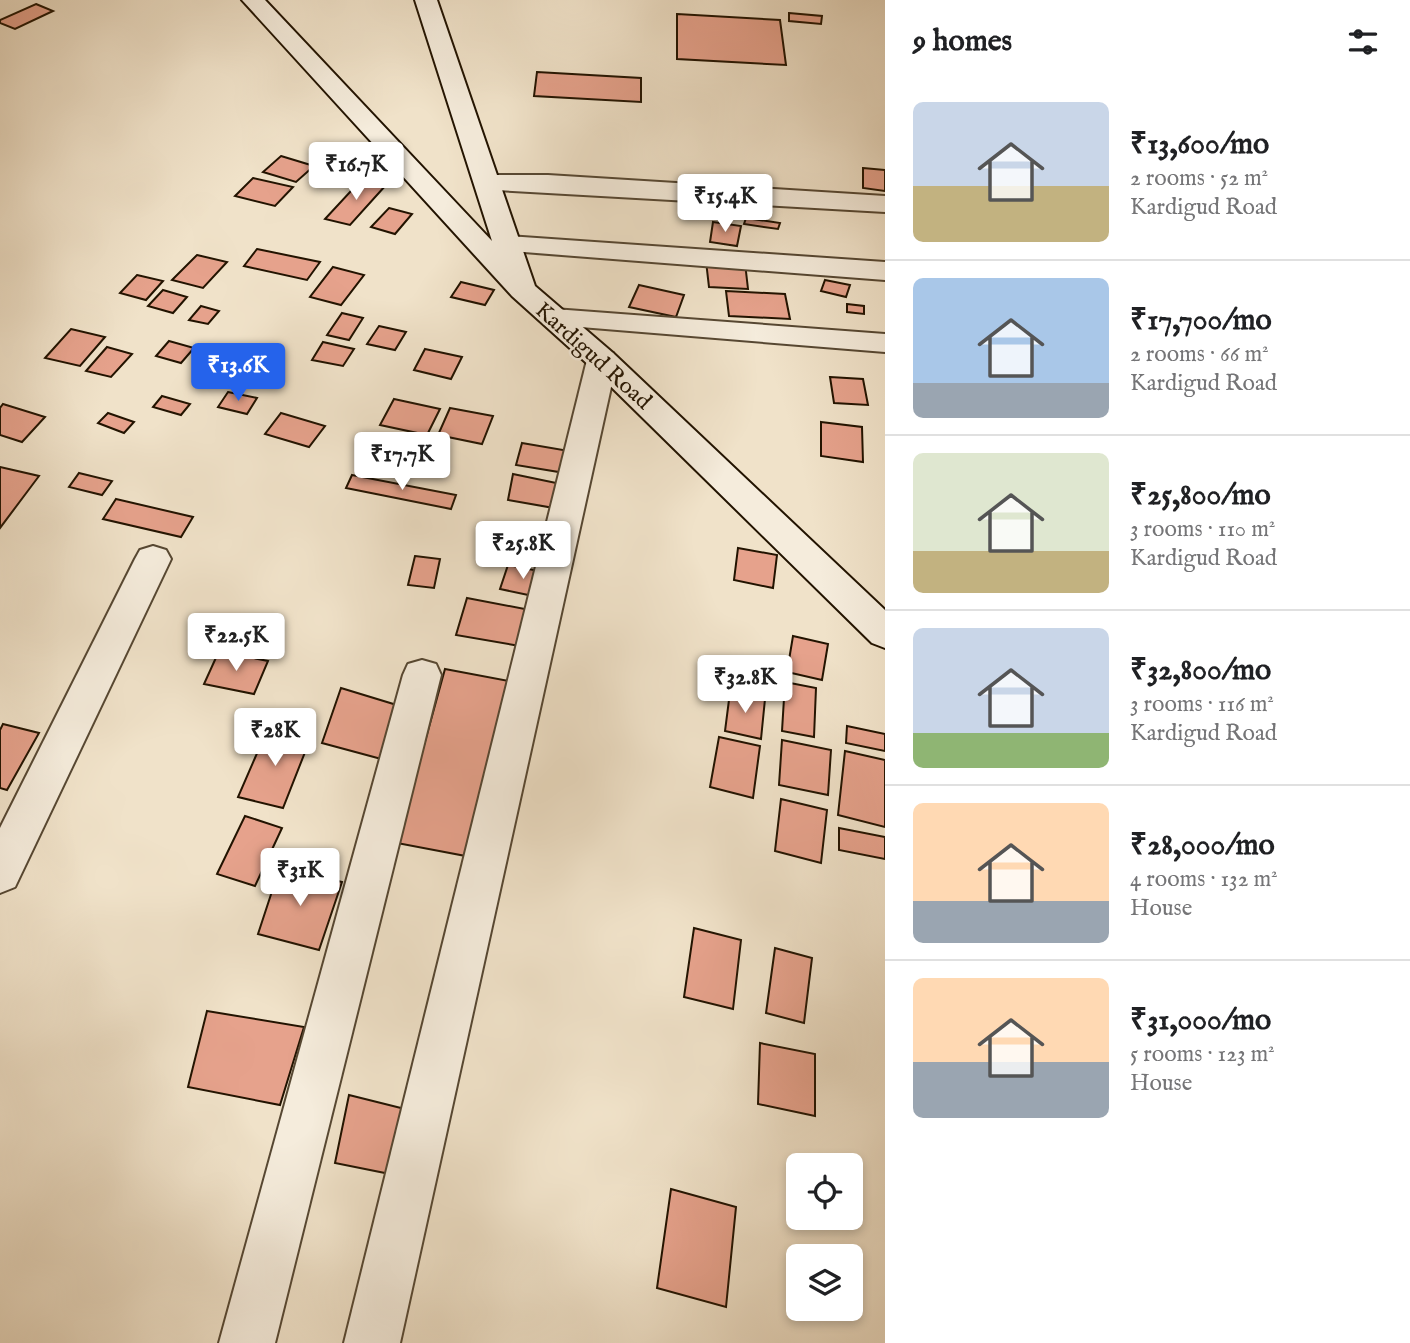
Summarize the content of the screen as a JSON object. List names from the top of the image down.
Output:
{
  "streets": {
    "street": ["Kardigud Road"]
  },
  "page": {
    "heading": "9 homes",
    "list": [
      {
        "name": "₹13,600/mo",
        "note": "2 rooms · 52 m² · Kardigud Road"
      },
      {
        "name": "₹17,700/mo",
        "note": "2 rooms · 66 m² · Kardigud Road"
      },
      {
        "name": "₹25,800/mo",
        "note": "3 rooms · 110 m² · Kardigud Road"
      },
      {
        "name": "₹32,800/mo",
        "note": "3 rooms · 116 m² · Kardigud Road"
      },
      {
        "name": "₹28,000/mo",
        "note": "4 rooms · 132 m² · House"
      },
      {
        "name": "₹31,000/mo",
        "note": "5 rooms · 123 m² · House"
      }
    ],
    "price": [
      "₹16.7K",
      "₹15.4K",
      "₹13.6K",
      "₹17.7K",
      "₹25.8K",
      "₹22.5K",
      "₹32.8K",
      "₹28K",
      "₹31K"
    ]
  }
}
